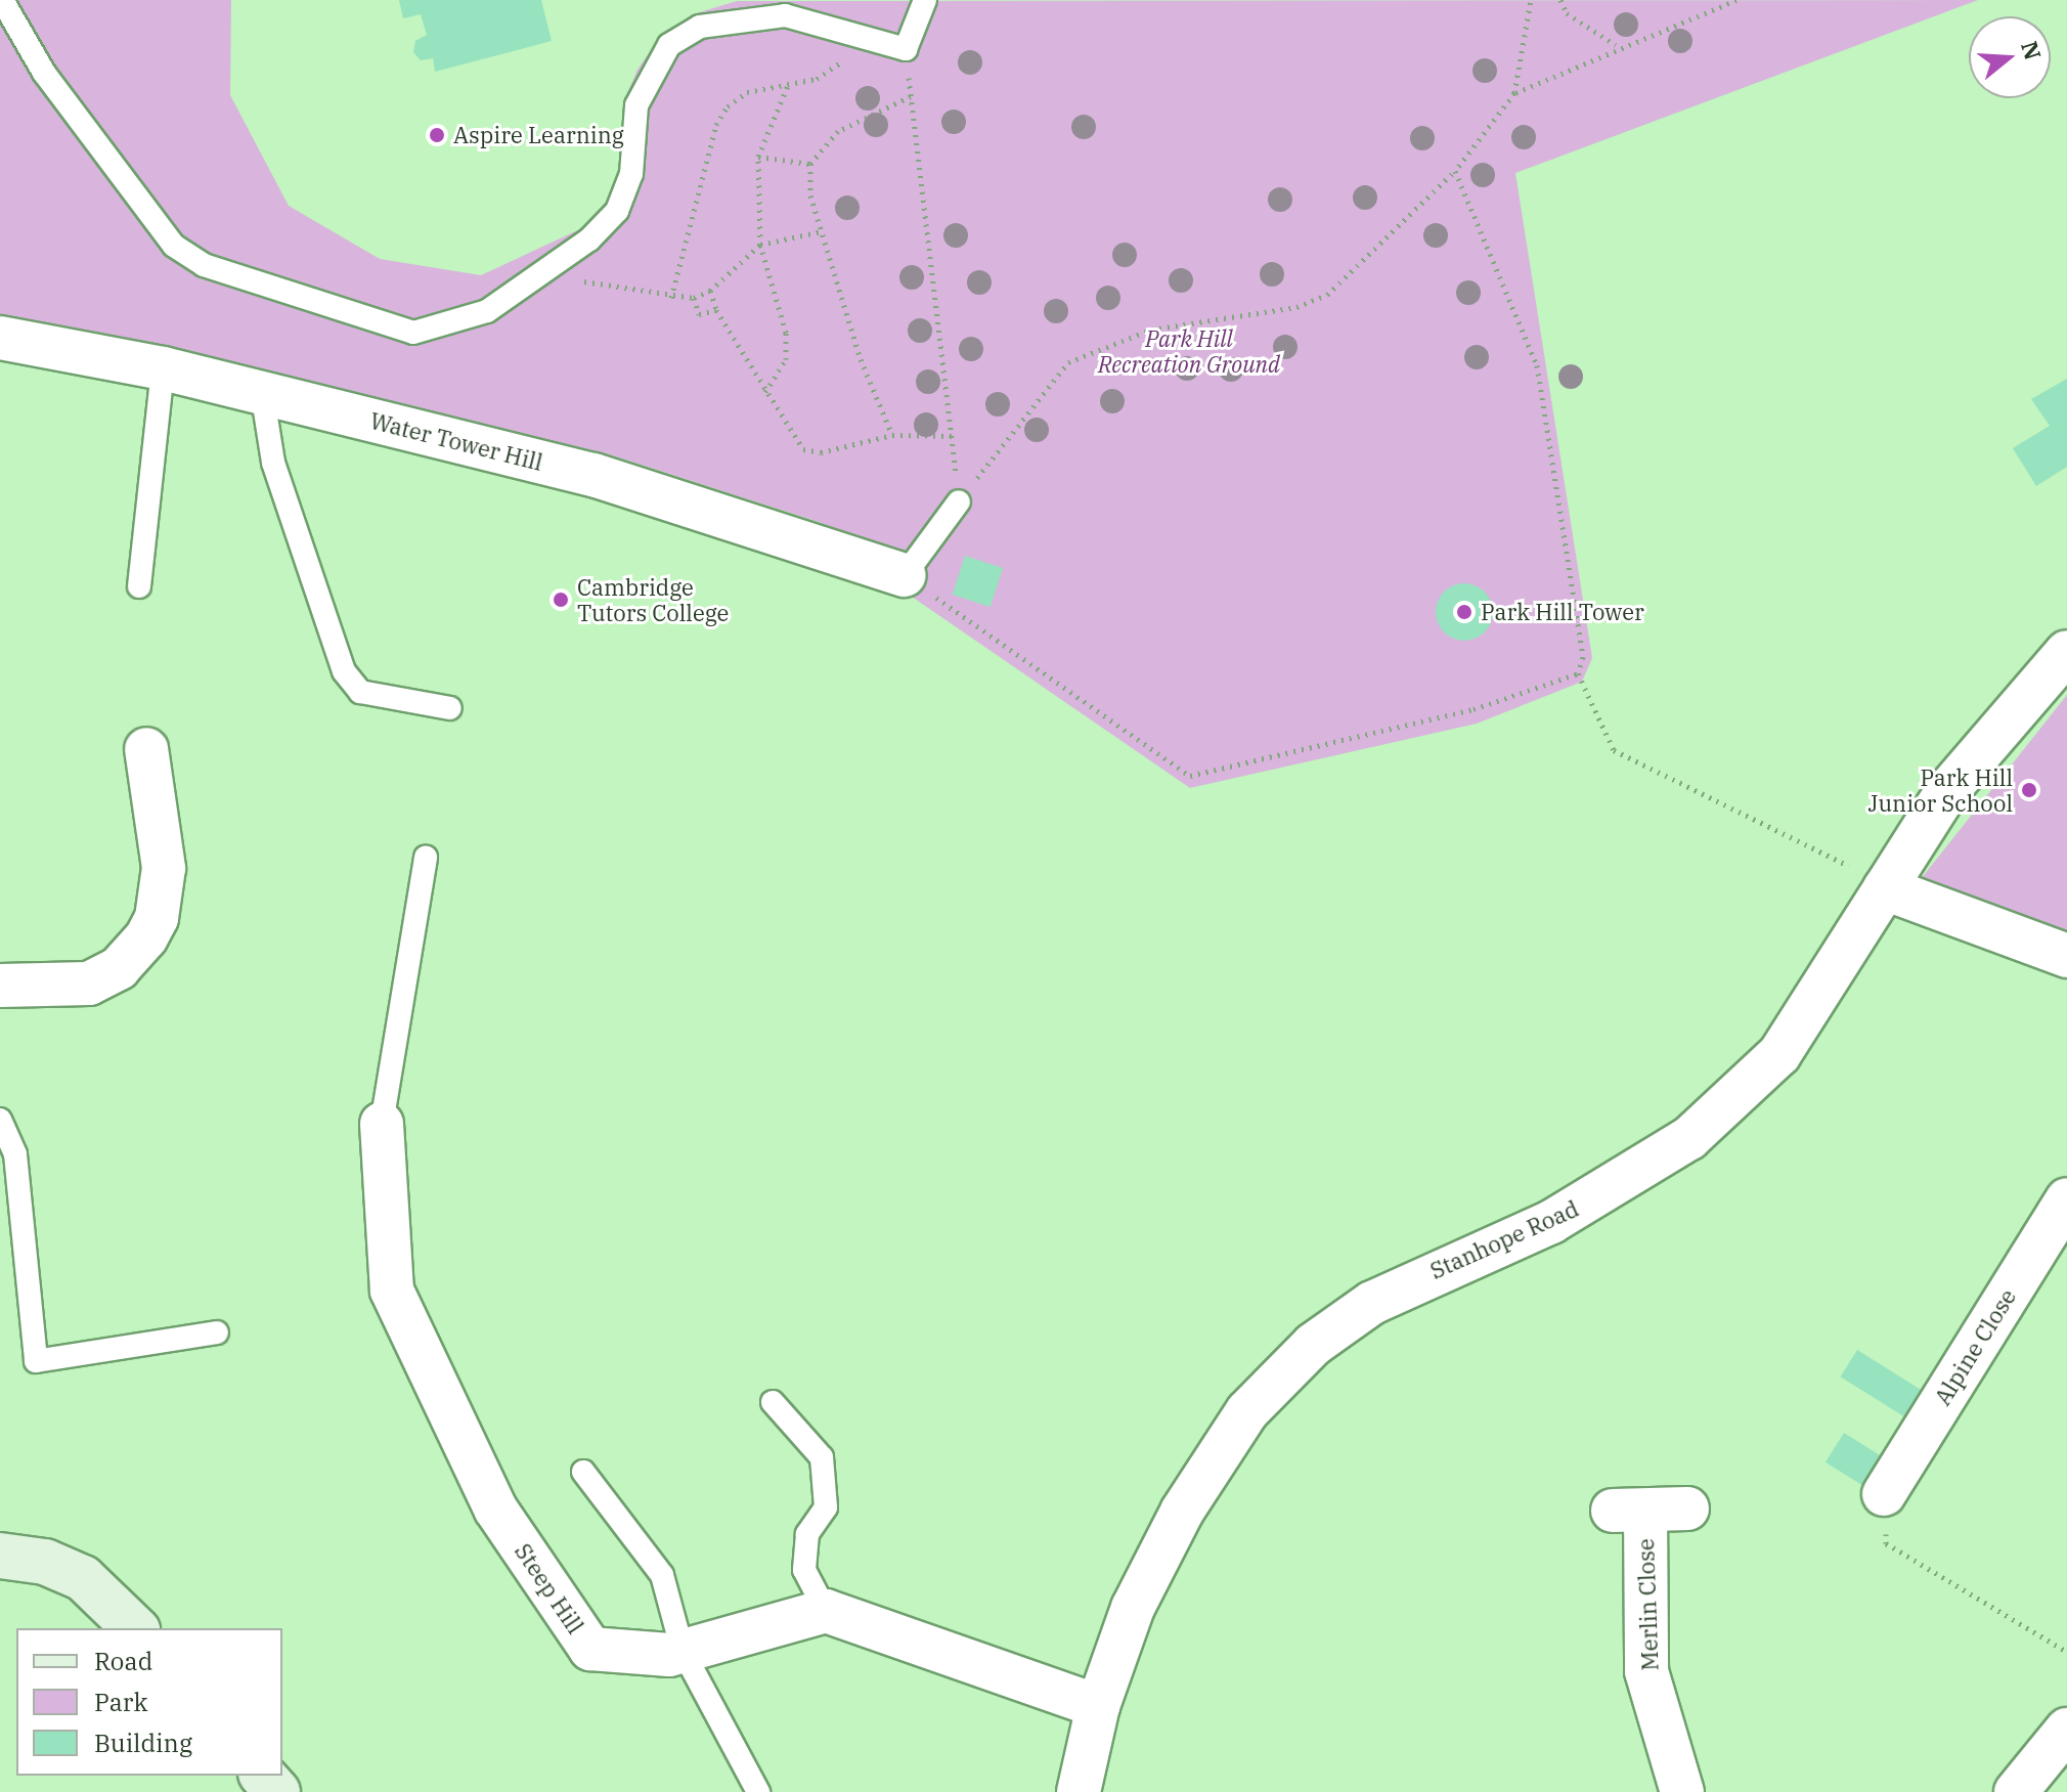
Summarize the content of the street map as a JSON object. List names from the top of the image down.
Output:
{
  "streets": {
    "street": [
      "Water Tower Hill",
      "Stanhope Road",
      "Alpine Close",
      "Steep Hill",
      "Merlin Close"
    ]
  },
  "parks": ["Park Hill Recreation Ground"],
  "places": [
    "Aspire Learning",
    "Cambridge Tutors College",
    "Park Hill Tower",
    "Park Hill Junior School"
  ],
  "legend": ["Road", "Park", "Building"],
  "north": "right"
}
